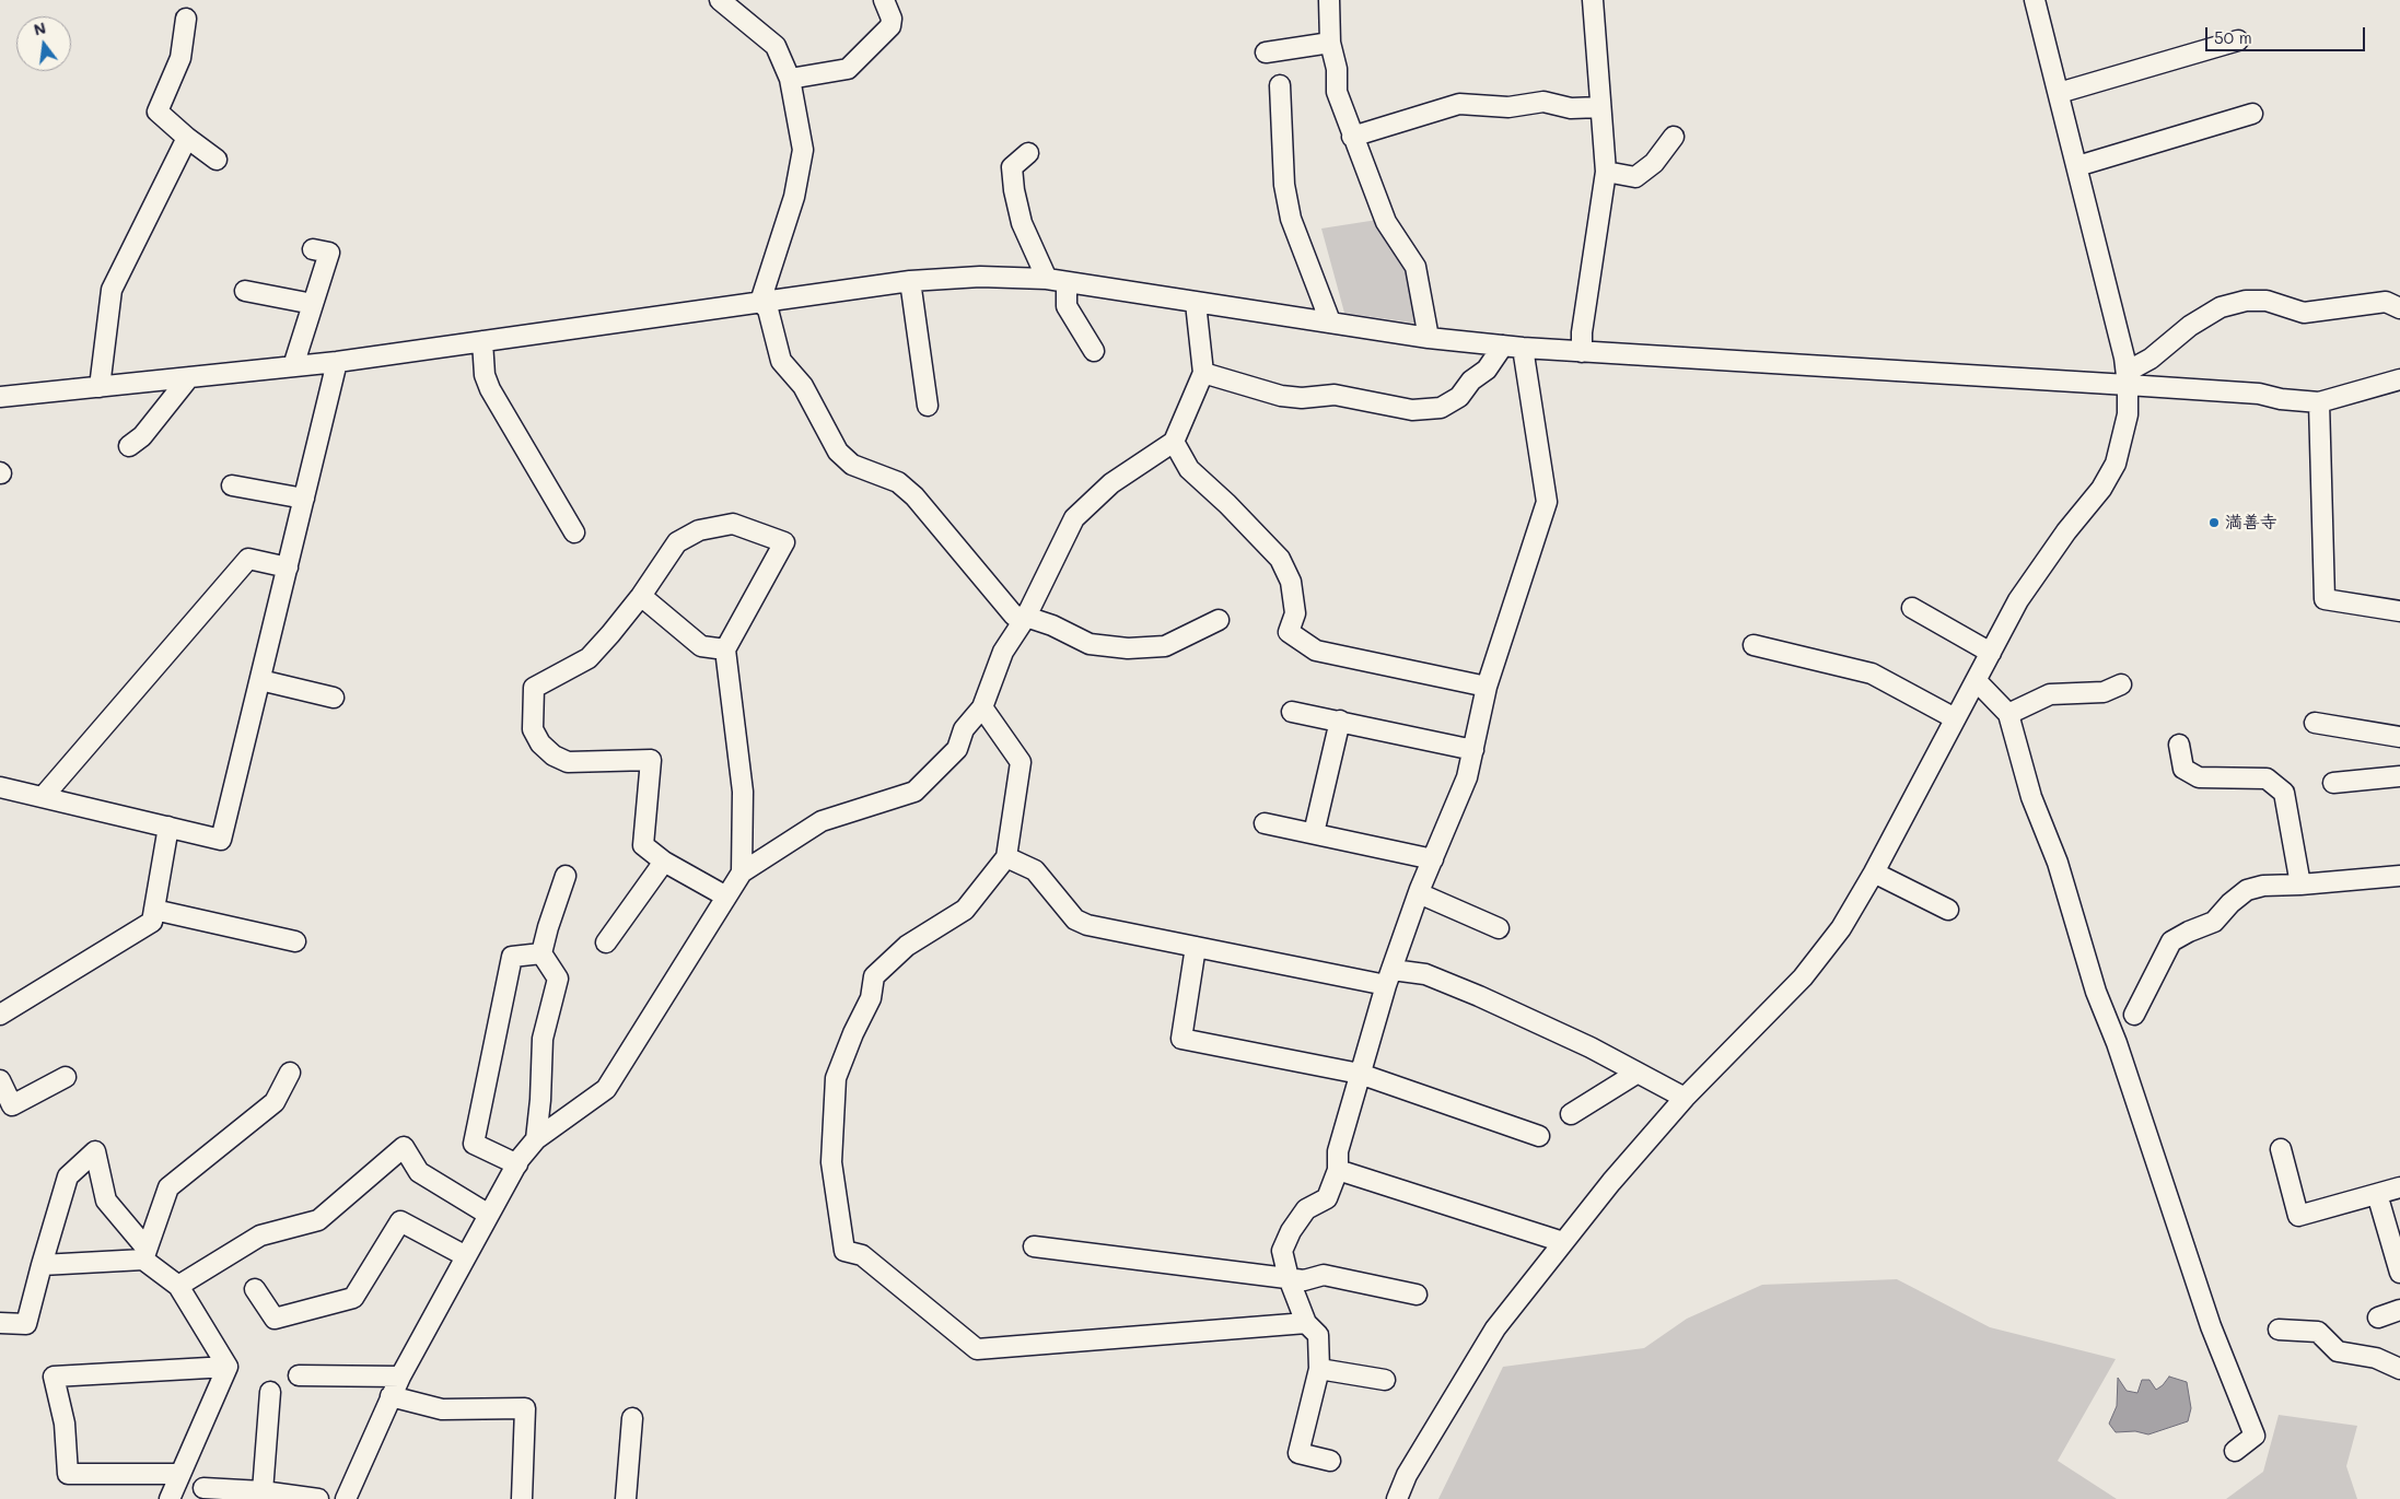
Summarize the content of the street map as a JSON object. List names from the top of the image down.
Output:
{
  "places": ["満善寺"],
  "scale_bar": "50 m",
  "north": "top"
}
